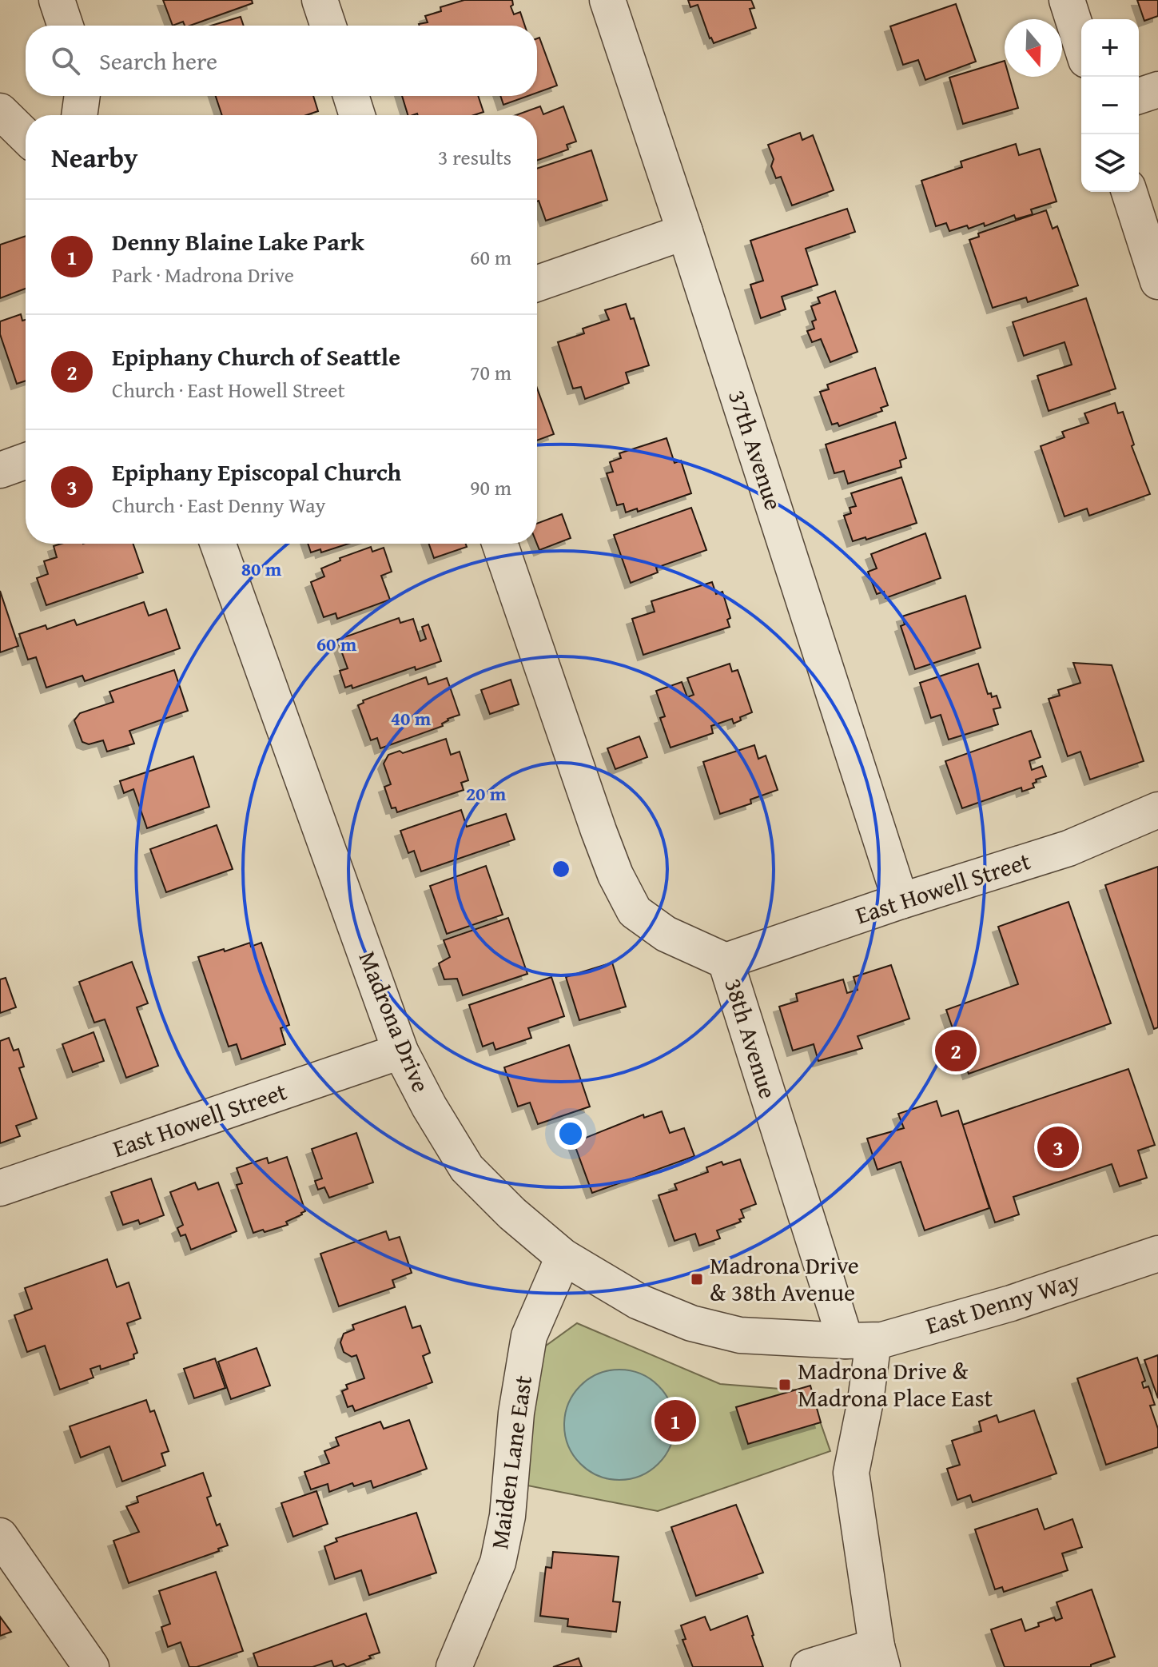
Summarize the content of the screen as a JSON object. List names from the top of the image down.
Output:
{
  "streets": {
    "street": [
      "37th Avenue",
      "East Howell Street",
      "Madrona Drive",
      "38th Avenue",
      "East Denny Way",
      "Maiden Lane East"
    ]
  },
  "crossings": [
    ["37th Avenue", "East Howell Street"],
    ["East Howell Street", "Madrona Drive"],
    ["East Howell Street", "38th Avenue"],
    ["Madrona Drive", "38th Avenue"],
    ["Madrona Drive", "East Denny Way"],
    ["Madrona Drive", "Maiden Lane East"],
    ["38th Avenue", "East Denny Way"]
  ],
  "places": {
    "transit": ["Madrona Drive & 38th Avenue", "Madrona Drive & Madrona Place East"]
  },
  "north": "bottom",
  "page": {
    "map_buttons": ["+", "−"],
    "search": "Search here",
    "heading": ["Nearby", "3 results"],
    "list": [
      {
        "mark": "1",
        "name": "Denny Blaine Lake Park",
        "note": "Park · Madrona Drive",
        "value": "60 m"
      },
      {
        "mark": "2",
        "name": "Epiphany Church of Seattle",
        "note": "Church · East Howell Street",
        "value": "70 m"
      },
      {
        "mark": "3",
        "name": "Epiphany Episcopal Church",
        "note": "Church · East Denny Way",
        "value": "90 m"
      }
    ],
    "pins": ["2", "3", "1"]
  },
  "rings": [
    "80 m",
    "60 m",
    "40 m",
    "20 m"
  ]
}
